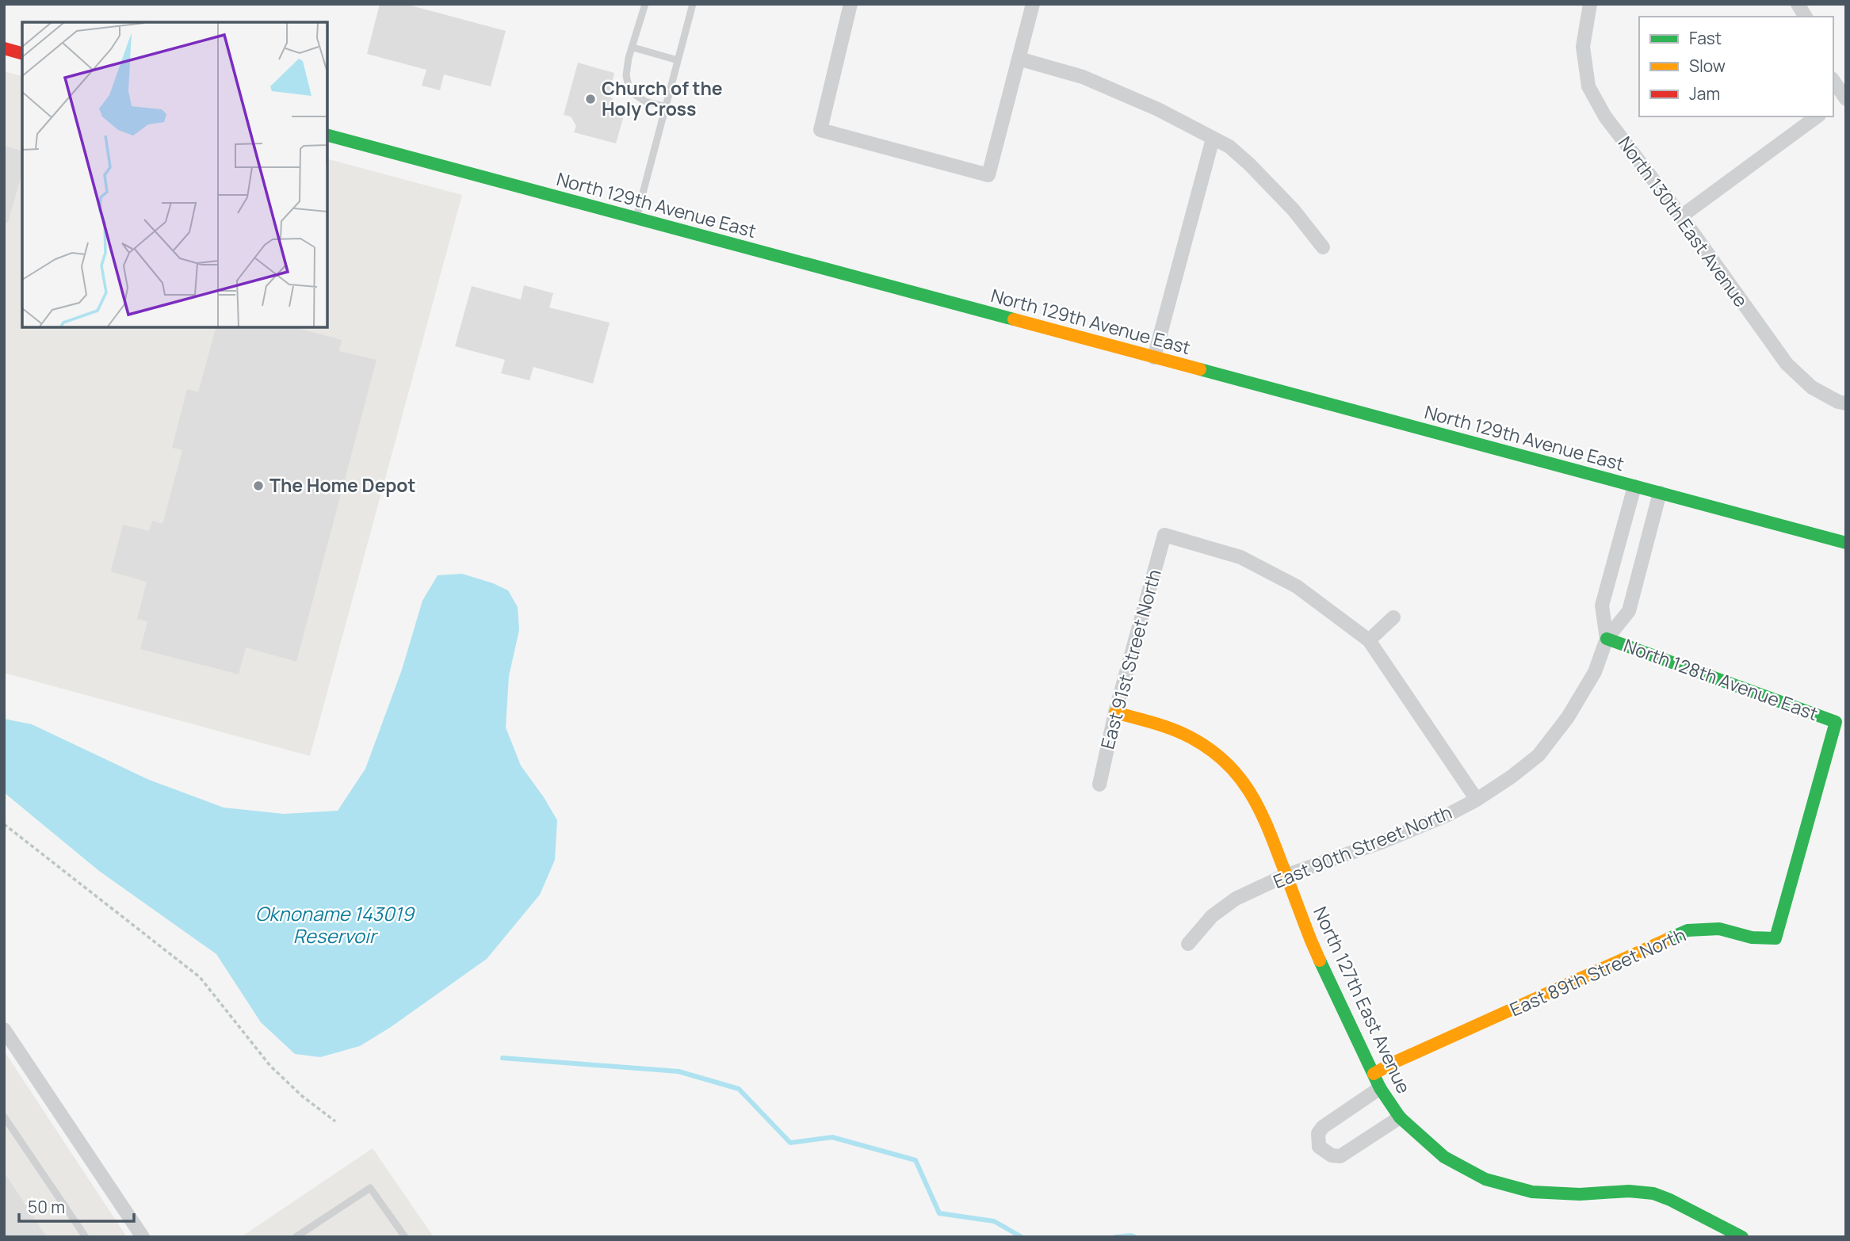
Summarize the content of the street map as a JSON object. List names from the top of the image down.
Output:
{
  "streets": {
    "street": [
      "North 129th Avenue East",
      "North 130th East Avenue",
      "East 91st Street North",
      "North 128th Avenue East",
      "East 90th Street North",
      "East 89th Street North",
      "North 127th East Avenue"
    ]
  },
  "crossings": [
    ["North 129th Avenue East", "East 90th Street North"],
    ["East 91st Street North", "North 127th East Avenue"],
    ["North 128th Avenue East", "East 90th Street North"],
    ["North 128th Avenue East", "East 89th Street North"],
    ["East 90th Street North", "North 127th East Avenue"],
    ["East 89th Street North", "North 127th East Avenue"]
  ],
  "water": ["Oknoname 143019 Reservoir"],
  "places": ["Church of the Holy Cross", "The Home Depot"],
  "legend": ["Fast", "Slow", "Jam"],
  "scale_bar": "50 m"
}
